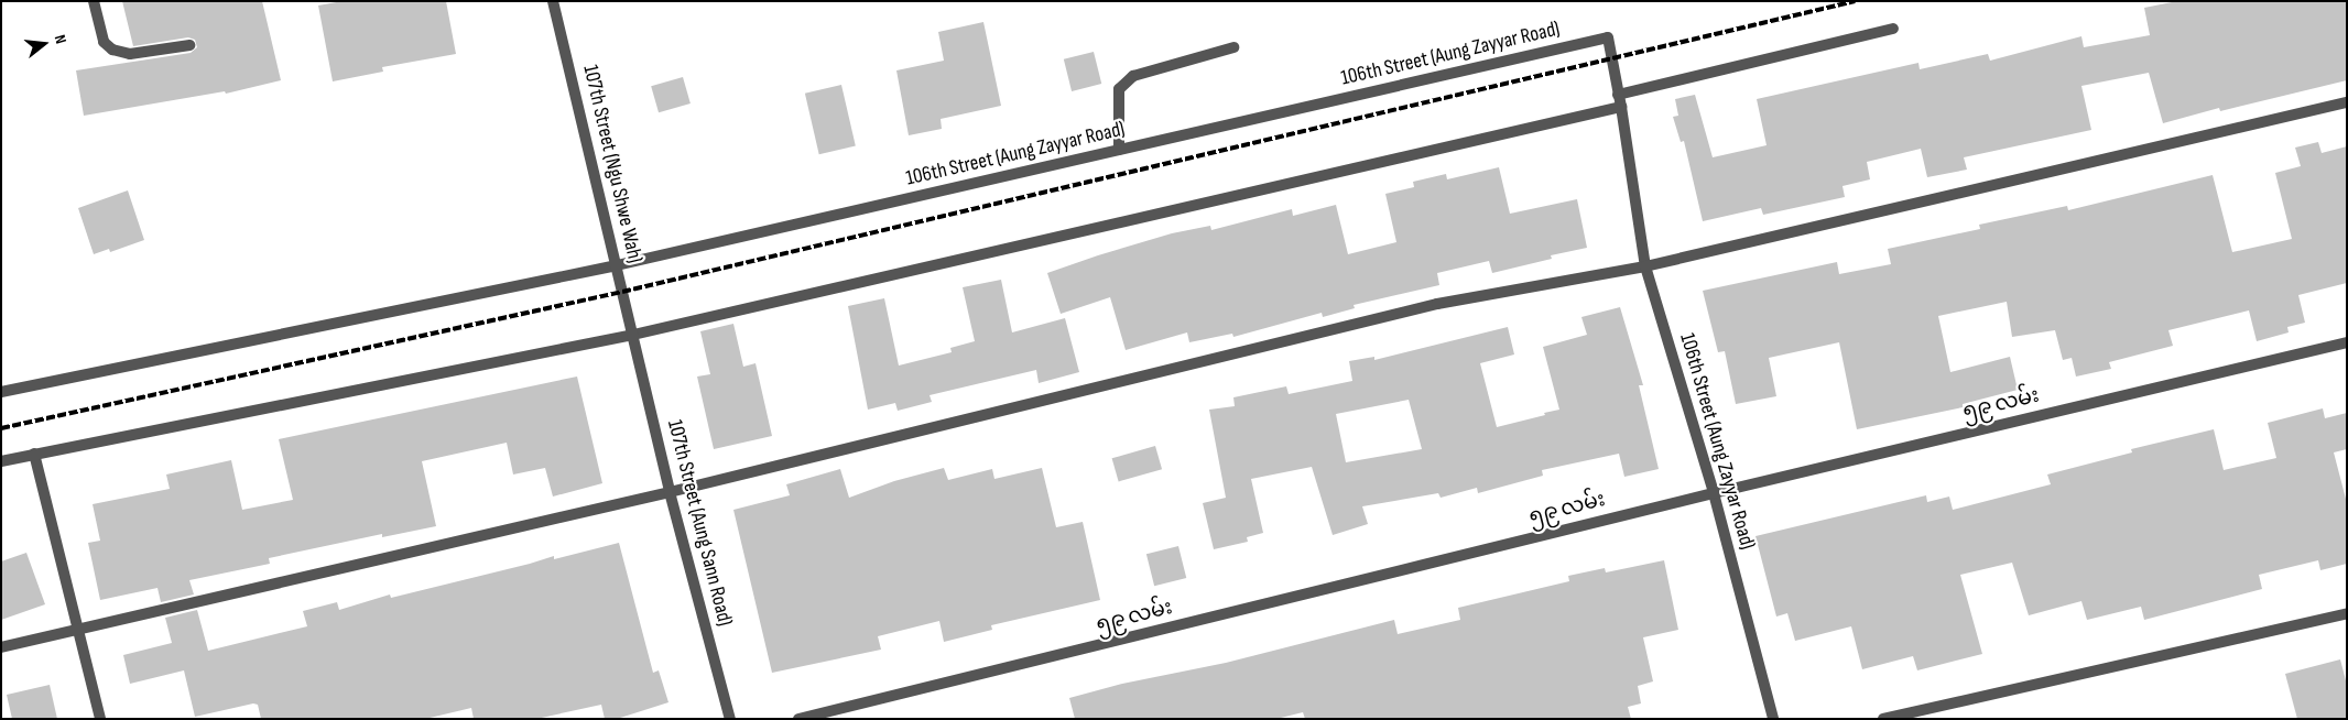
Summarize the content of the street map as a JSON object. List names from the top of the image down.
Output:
{
  "streets": {
    "street": [
      "106th Street (Aung Zayyar Road)",
      "107th Street (Ngu Shwe Wah)",
      "၅၉ လမ်း",
      "107th Street (Aung Sann Road)"
    ]
  },
  "crossings": [
    ["106th Street (Aung Zayyar Road)", "107th Street (Ngu Shwe Wah)"],
    ["106th Street (Aung Zayyar Road)", "၅၉ လမ်း"],
    ["107th Street (Ngu Shwe Wah)", "107th Street (Aung Sann Road)"]
  ],
  "north": "right"
}
